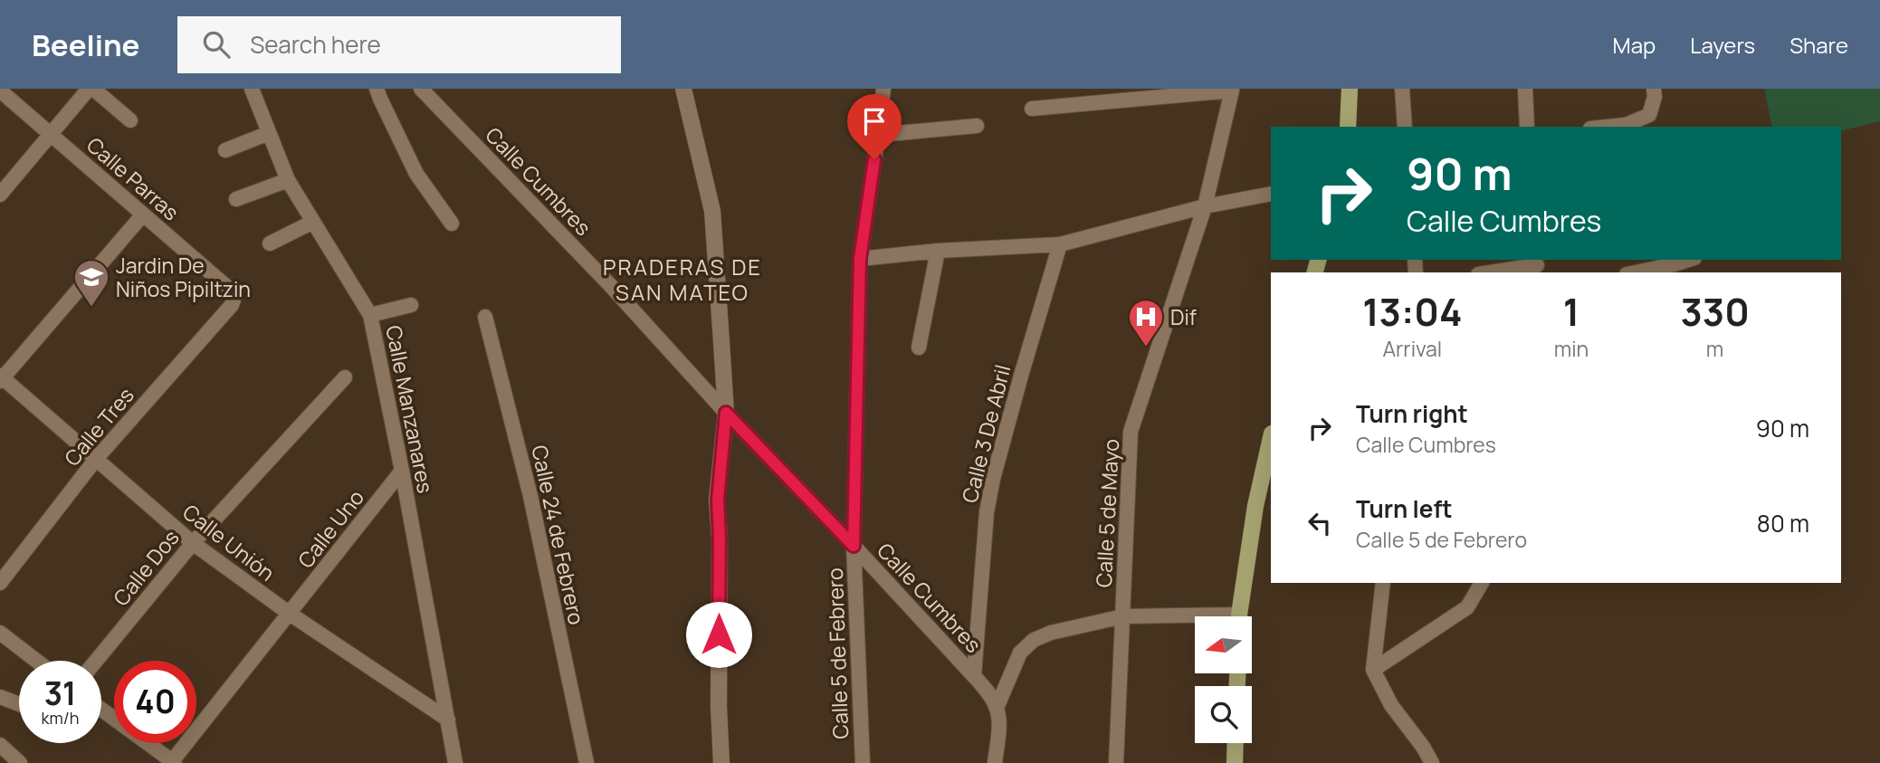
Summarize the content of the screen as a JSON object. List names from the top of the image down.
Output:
{
  "streets": {
    "street": [
      "Calle Parras",
      "Calle Cumbres",
      "Calle Manzanares",
      "Calle Tres",
      "Calle 3 De Abril",
      "Calle 5 de Mayo",
      "Calle Uno",
      "Calle 24 de Febrero",
      "Calle Unión",
      "Calle Dos",
      "Calle 5 de Febrero"
    ]
  },
  "crossings": [
    ["Calle Parras", "Calle Tres"],
    ["Calle Cumbres", "Calle 3 De Abril"],
    ["Calle Cumbres", "Calle 5 de Febrero"],
    ["Calle Manzanares", "Calle Uno"],
    ["Calle Manzanares", "Calle Unión"],
    ["Calle Tres", "Calle Unión"],
    ["Calle Uno", "Calle Unión"],
    ["Calle Unión", "Calle Dos"]
  ],
  "districts": ["PRADERAS DE SAN MATEO"],
  "places": {
    "school or university": ["Jardin De Niños Pipiltzin"],
    "hospital": ["Dif"]
  },
  "north": "left",
  "page": {
    "header": "Beeline",
    "search": "Search here",
    "nav": ["Map", "Layers", "Share"],
    "turn": ["90 m", "Calle Cumbres"],
    "eta": [
      "13:04",
      "Arrival",
      "1",
      "min",
      "330",
      "m"
    ],
    "list": [
      {
        "name": "Turn right",
        "note": "Calle Cumbres",
        "value": "90 m"
      },
      {
        "name": "Turn left",
        "note": "Calle 5 de Febrero",
        "value": "80 m"
      }
    ],
    "speed": "31 km/h",
    "limit": "40"
  }
}
